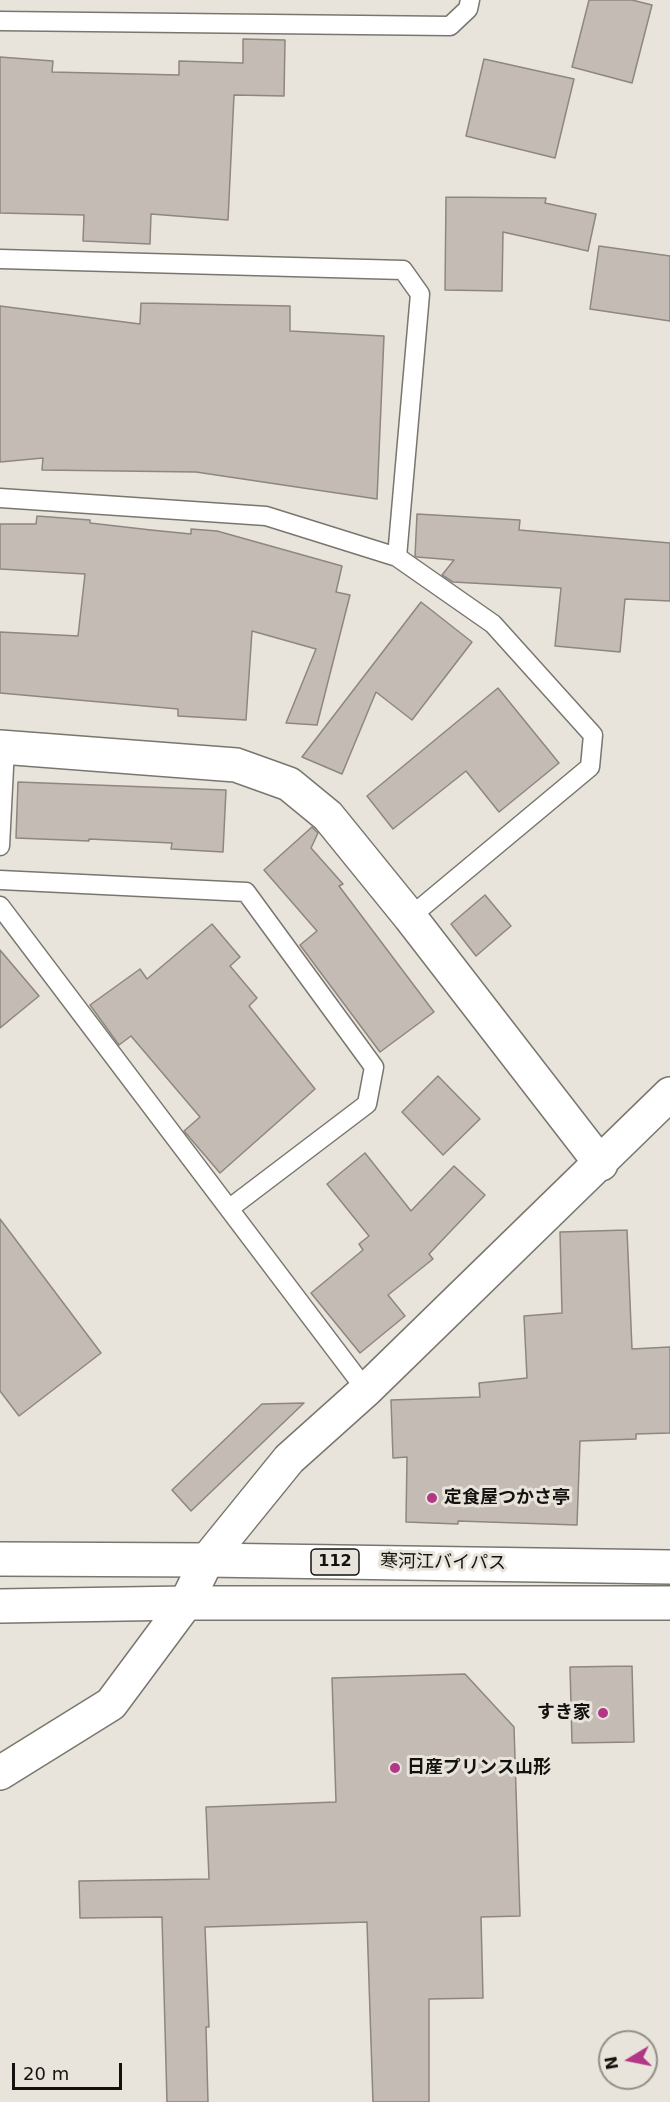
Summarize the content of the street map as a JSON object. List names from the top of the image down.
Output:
{
  "streets": {
    "main road": ["112", "寒河江バイパス"]
  },
  "places": ["定食屋つかさ亭", "すき家", "日産プリンス山形"],
  "scale_bar": "20 m",
  "north": "left"
}
